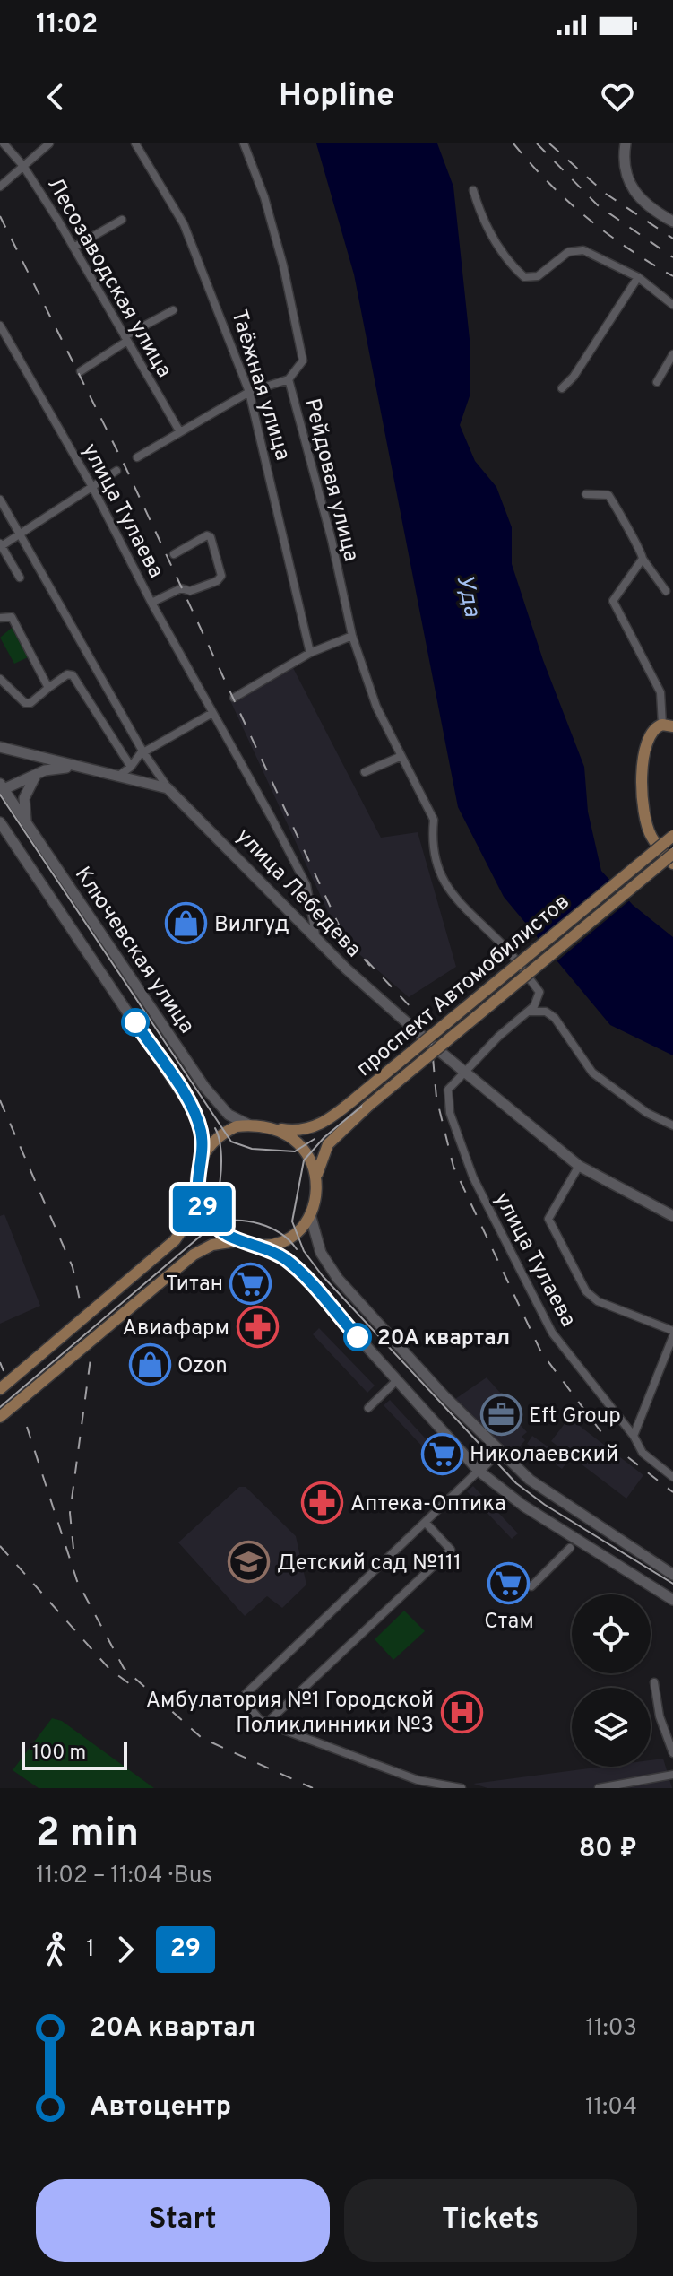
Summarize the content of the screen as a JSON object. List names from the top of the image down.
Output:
{
  "streets": {
    "main road": ["улица Лебедева", "Ключевская улица", "проспект Автомобилистов"],
    "street": [
      "Лесозаводская улица",
      "Таёжная улица",
      "Рейдовая улица",
      "улица Тулаева"
    ]
  },
  "crossings": [
    ["улица Тулаева", "улица Лебедева"],
    ["Ключевская улица", "проспект Автомобилистов"]
  ],
  "water": ["Уда"],
  "places": {
    "shop": ["Вилгуд", "Ozon"],
    "supermarket": ["Титан", "Николаевский", "Стам"],
    "pharmacy": ["Авиафарм", "Аптека-Оптика"],
    "other": ["20А квартал"],
    "office": ["Eft Group"],
    "school or university": ["Детский сад №111"],
    "hospital": ["Амбулатория №1 Городской Поликлинники №3"]
  },
  "lines": ["bus line 29"],
  "scale_bar": "100 m",
  "page": {
    "status": "11:02",
    "header": "Hopline",
    "on_map": "29",
    "scale": "100 m",
    "heading": ["2 min", "11:02 – 11:04 · Bus", "80 ₽"],
    "legs": ["1", "29"],
    "list": [
      {
        "name": "20А квартал",
        "value": "11:03"
      },
      {
        "name": "Автоцентр",
        "value": "11:04"
      }
    ],
    "buttons": ["Start", "Tickets"]
  }
}
